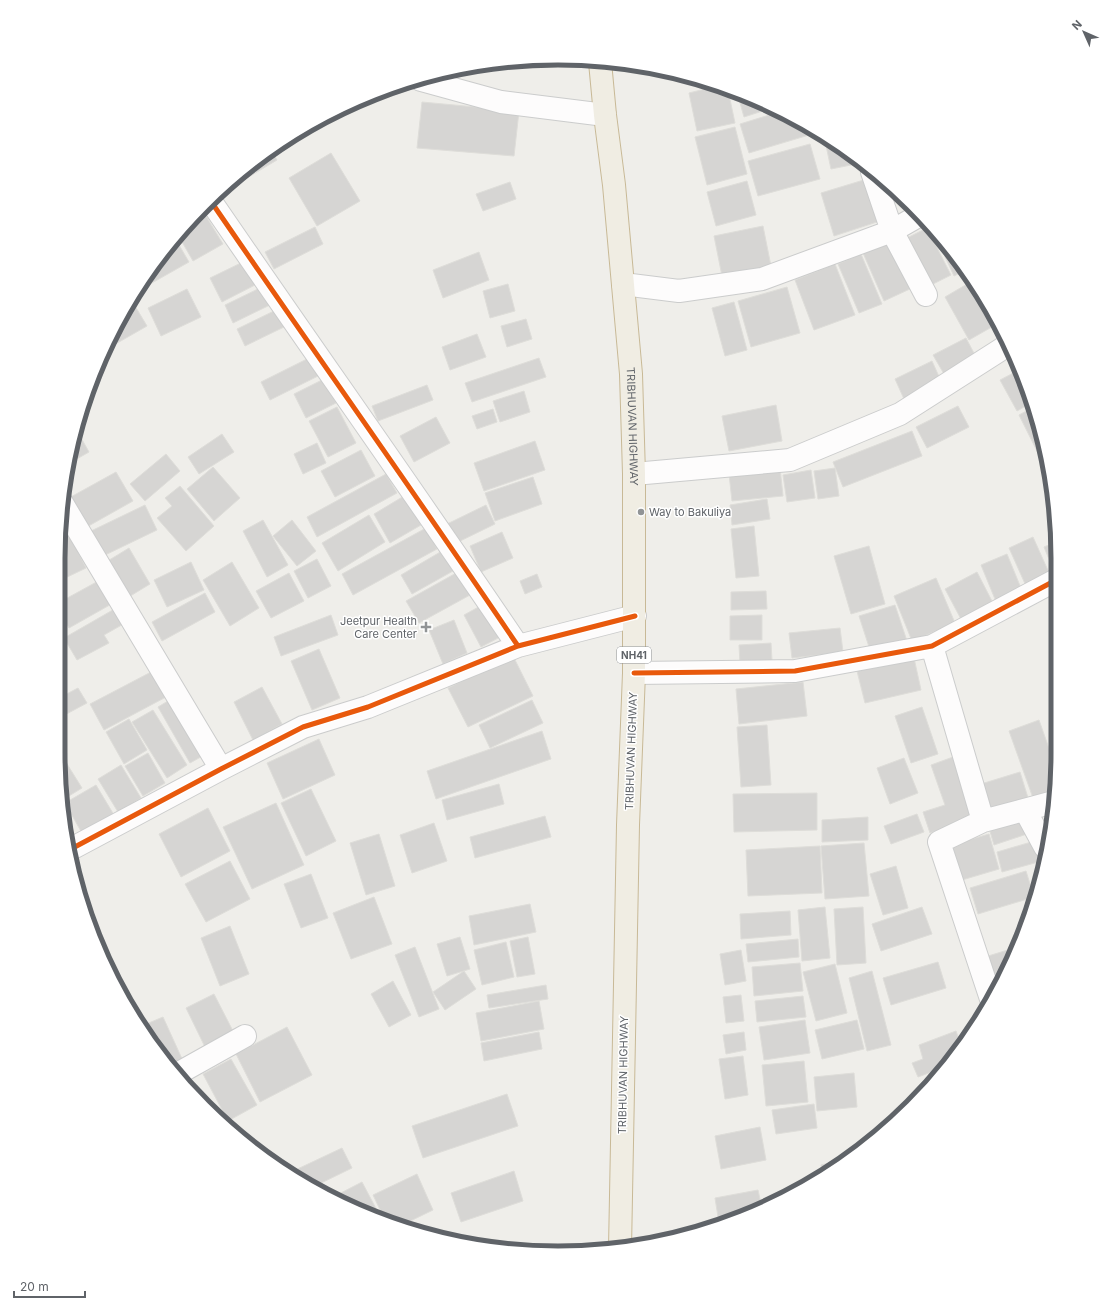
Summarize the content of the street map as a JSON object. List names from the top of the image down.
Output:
{
  "streets": {
    "highway": ["TRIBHUVAN HIGHWAY", "NH41"]
  },
  "places": {
    "other": ["Way to Bakuliya"],
    "health": ["Jeetpur Health Care Center"]
  },
  "scale_bar": "20 m",
  "north": "top left"
}
